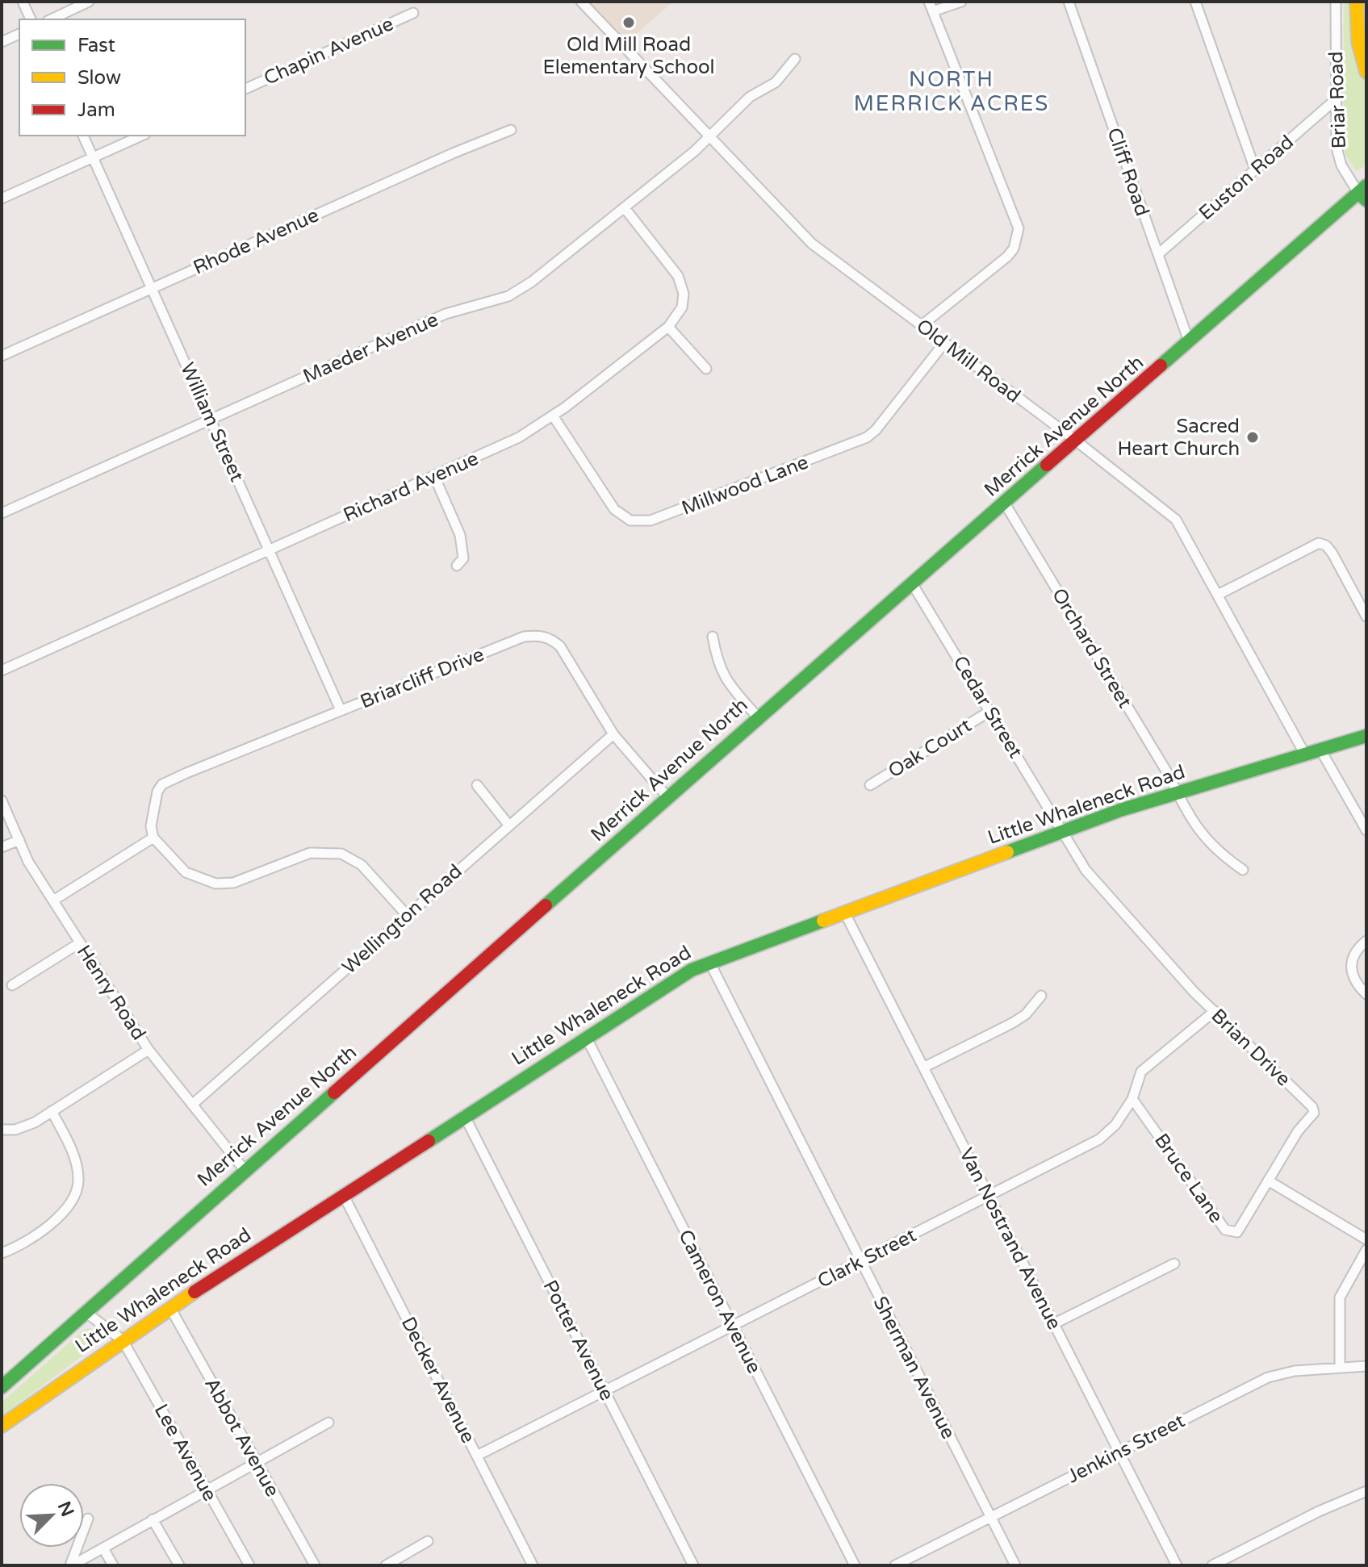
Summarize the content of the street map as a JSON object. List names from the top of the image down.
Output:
{
  "streets": {
    "main road": ["Merrick Avenue North", "Little Whaleneck Road"],
    "street": [
      "Chapin Avenue",
      "Briar Road",
      "Cliff Road",
      "Euston Road",
      "Rhode Avenue",
      "Maeder Avenue",
      "Old Mill Road",
      "William Street",
      "Millwood Lane",
      "Richard Avenue",
      "Orchard Street",
      "Briarcliff Drive",
      "Cedar Street",
      "Oak Court",
      "Wellington Road",
      "Henry Road",
      "Brian Drive",
      "Bruce Lane",
      "Van Nostrand Avenue",
      "Clark Street",
      "Cameron Avenue",
      "Potter Avenue",
      "Sherman Avenue",
      "Decker Avenue",
      "Abbot Avenue",
      "Jenkins Street",
      "Lee Avenue"
    ]
  },
  "crossings": [
    ["Briar Road", "Euston Road"],
    ["Briar Road", "Merrick Avenue North"],
    ["Cliff Road", "Euston Road"],
    ["Cliff Road", "Merrick Avenue North"],
    ["Rhode Avenue", "William Street"],
    ["Maeder Avenue", "Old Mill Road"],
    ["Maeder Avenue", "William Street"],
    ["Maeder Avenue", "Richard Avenue"],
    ["Old Mill Road", "Merrick Avenue North"],
    ["Old Mill Road", "Millwood Lane"],
    ["Old Mill Road", "Little Whaleneck Road"],
    ["William Street", "Richard Avenue"],
    ["William Street", "Briarcliff Drive"],
    ["Merrick Avenue North", "Orchard Street"],
    ["Merrick Avenue North", "Briarcliff Drive"],
    ["Merrick Avenue North", "Cedar Street"],
    ["Merrick Avenue North", "Henry Road"],
    ["Millwood Lane", "Richard Avenue"],
    ["Orchard Street", "Little Whaleneck Road"],
    ["Briarcliff Drive", "Wellington Road"],
    ["Cedar Street", "Oak Court"],
    ["Cedar Street", "Little Whaleneck Road"],
    ["Cedar Street", "Brian Drive"],
    ["Little Whaleneck Road", "Brian Drive"],
    ["Little Whaleneck Road", "Van Nostrand Avenue"],
    ["Little Whaleneck Road", "Cameron Avenue"],
    ["Little Whaleneck Road", "Potter Avenue"],
    ["Little Whaleneck Road", "Sherman Avenue"],
    ["Little Whaleneck Road", "Decker Avenue"],
    ["Little Whaleneck Road", "Abbot Avenue"],
    ["Little Whaleneck Road", "Lee Avenue"],
    ["Wellington Road", "Henry Road"],
    ["Brian Drive", "Bruce Lane"],
    ["Brian Drive", "Clark Street"],
    ["Bruce Lane", "Clark Street"],
    ["Van Nostrand Avenue", "Clark Street"],
    ["Van Nostrand Avenue", "Jenkins Street"],
    ["Clark Street", "Cameron Avenue"],
    ["Clark Street", "Potter Avenue"],
    ["Clark Street", "Sherman Avenue"],
    ["Clark Street", "Decker Avenue"],
    ["Sherman Avenue", "Jenkins Street"]
  ],
  "districts": ["NORTH MERRICK ACRES"],
  "places": ["Old Mill Road Elementary School", "Sacred Heart Church"],
  "legend": ["Fast", "Slow", "Jam"],
  "north": "top right"
}
